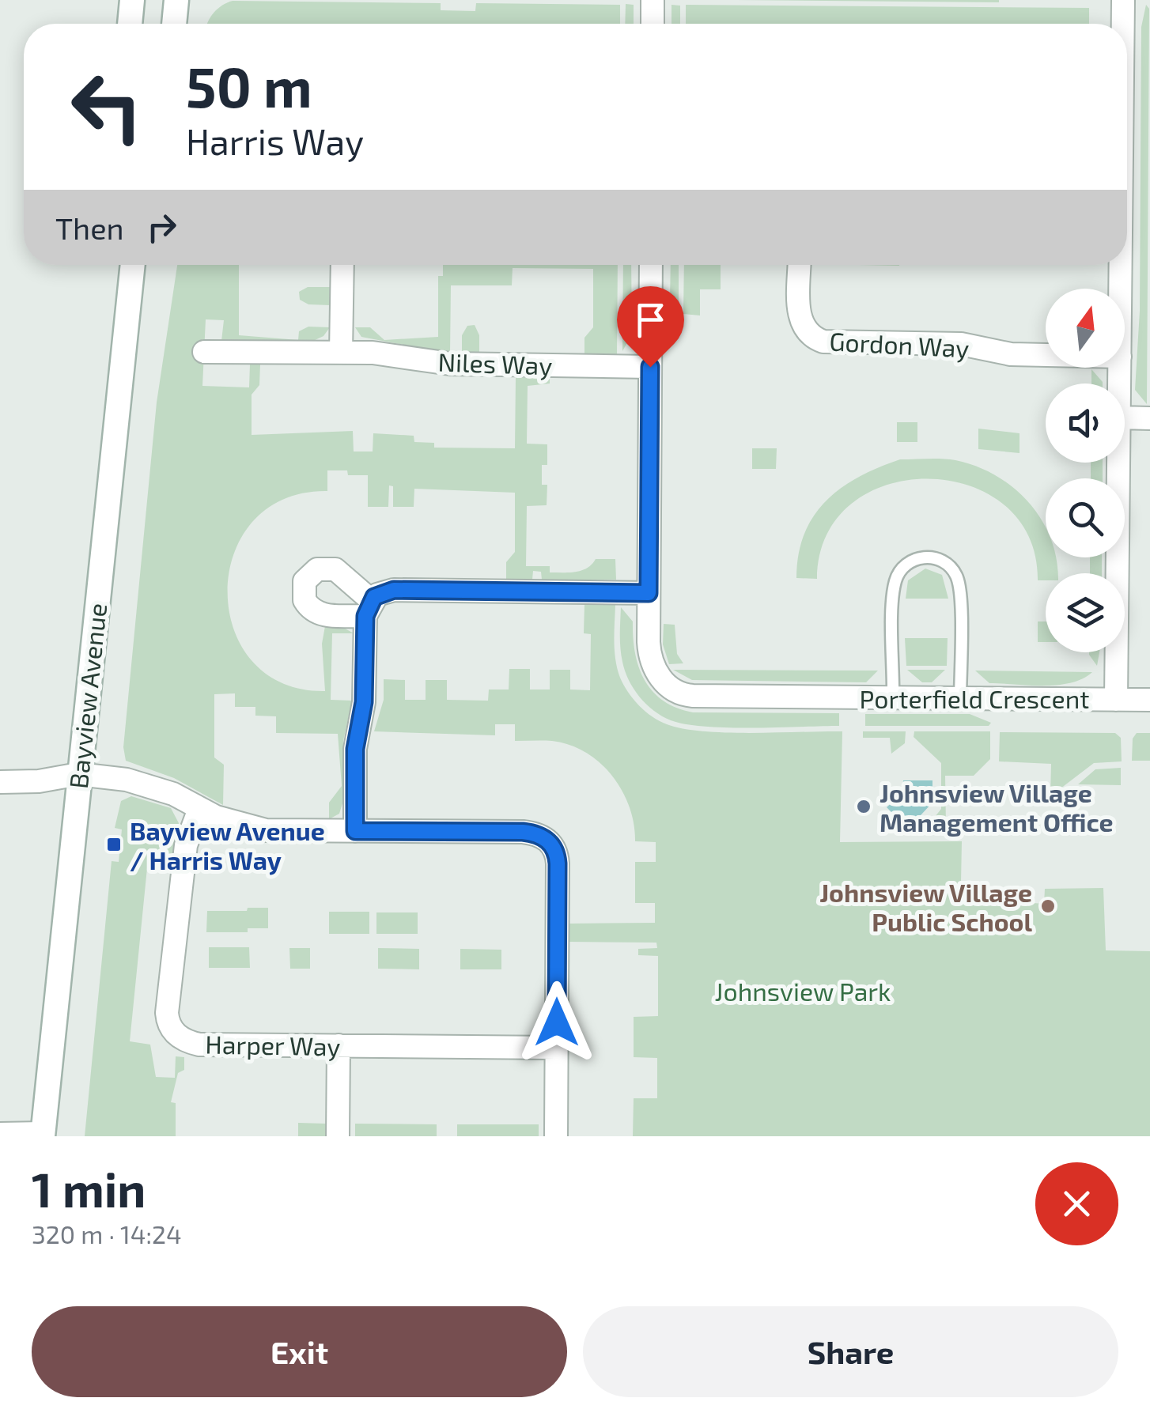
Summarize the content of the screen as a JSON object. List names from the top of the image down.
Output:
{
  "streets": {
    "main road": ["Bayview Avenue"],
    "street": [
      "Gordon Way",
      "Niles Way",
      "Porterfield Crescent",
      "Harper Way"
    ]
  },
  "crossings": [
    ["Niles Way", "Porterfield Crescent"]
  ],
  "parks": ["Johnsview Park"],
  "places": {
    "other": ["Johnsview Village Management Office", "Johnsview Village Public School"],
    "transit": ["Bayview Avenue / Harris Way"]
  },
  "north": "top",
  "page": {
    "turn": ["50 m", "Harris Way"],
    "then": "Then",
    "heading": ["1 min", "320 m · 14:24"],
    "buttons": ["Exit", "Share"]
  }
}
